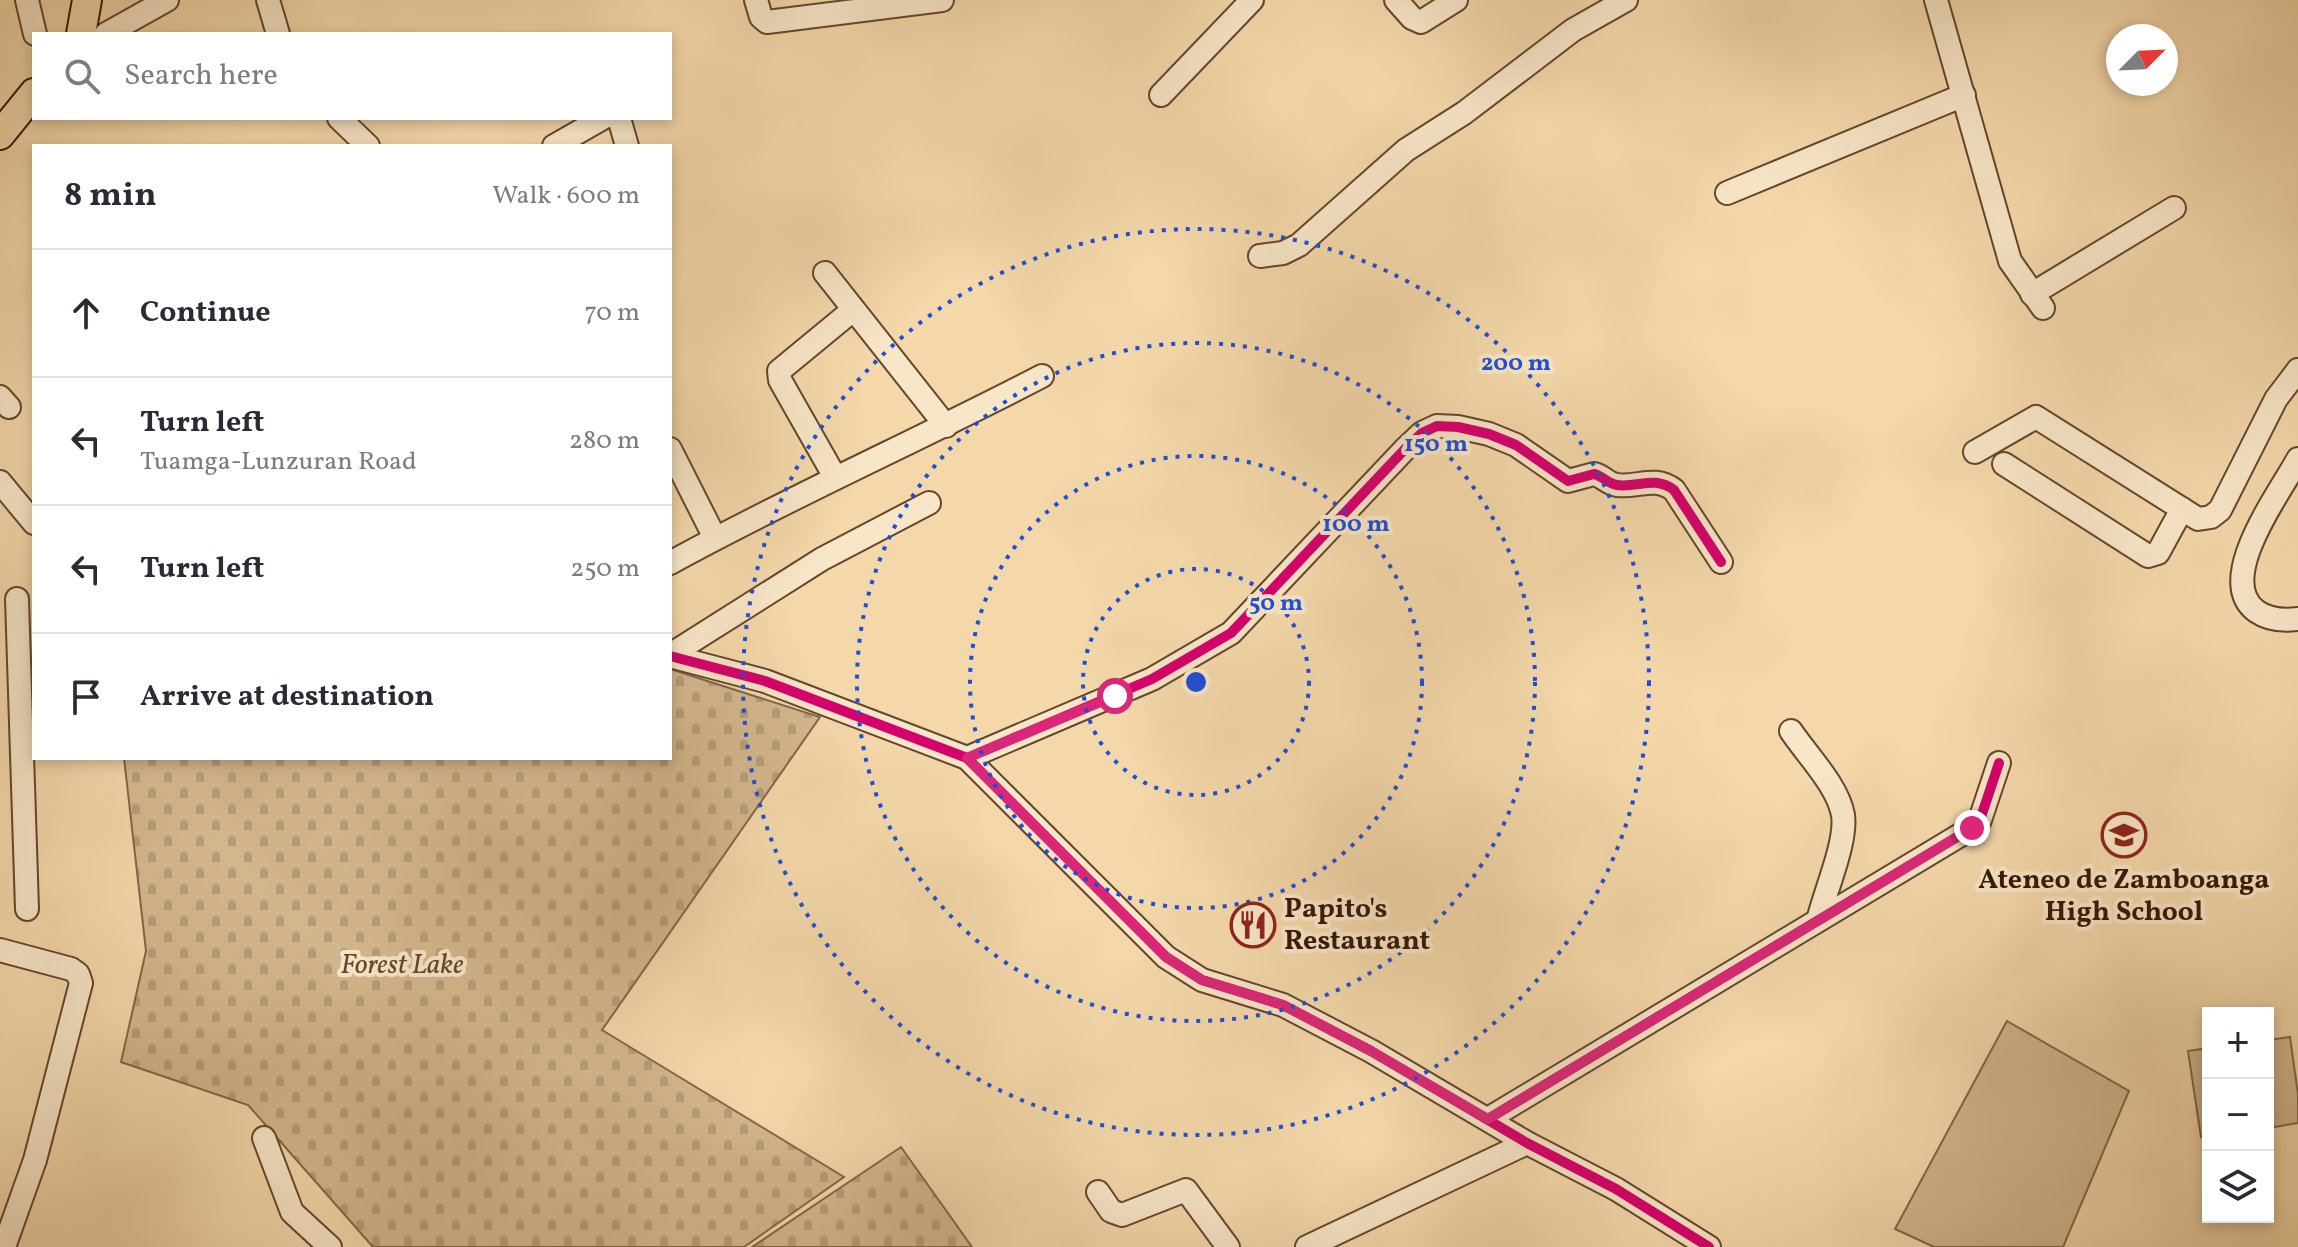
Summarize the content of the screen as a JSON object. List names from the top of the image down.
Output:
{
  "parks": ["Forest Lake"],
  "places": {
    "school or university": ["Ateneo de Zamboanga High School"],
    "restaurant": ["Papito's Restaurant"]
  },
  "north": "top right",
  "page": {
    "search": "Search here",
    "heading": ["8 min", "Walk · 600 m"],
    "list": [
      ["Continue", "70 m"],
      ["Turn left", "Tuamga-Lunzuran Road", "280 m"],
      ["Turn left", "250 m"],
      "Arrive at destination"
    ],
    "map_buttons": ["+", "−"]
  },
  "rings": [
    "200 m",
    "150 m",
    "100 m",
    "50 m"
  ]
}
